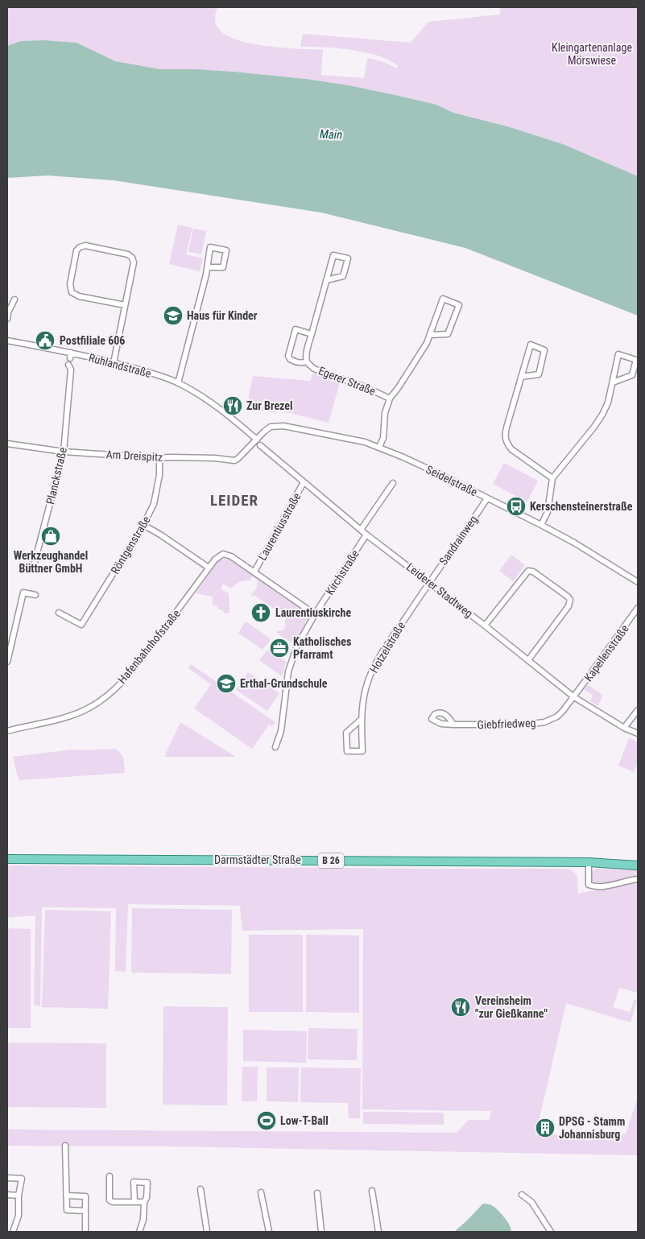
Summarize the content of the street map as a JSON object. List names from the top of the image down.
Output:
{
  "streets": {
    "main road": ["Darmstädter Straße", "B 26"],
    "street": [
      "Ruhlandstraße",
      "Egerer Straße",
      "Am Dreispitz",
      "Planckstraße",
      "Seidelstraße",
      "Laurentiusstraße",
      "Sandrainweg",
      "Röntgenstraße",
      "Kirchstraße",
      "Leiderer Stadtweg",
      "Hafenbahnhofstraße",
      "Hotzelstraße",
      "Kapellenstraße",
      "Giebfriedweg"
    ]
  },
  "crossings": [
    ["Am Dreispitz", "Planckstraße"],
    ["Am Dreispitz", "Seidelstraße"],
    ["Am Dreispitz", "Röntgenstraße"],
    ["Seidelstraße", "Sandrainweg"],
    ["Laurentiusstraße", "Leiderer Stadtweg"],
    ["Laurentiusstraße", "Hafenbahnhofstraße"],
    ["Sandrainweg", "Leiderer Stadtweg"],
    ["Sandrainweg", "Hotzelstraße"],
    ["Kirchstraße", "Leiderer Stadtweg"],
    ["Leiderer Stadtweg", "Hotzelstraße"],
    ["Leiderer Stadtweg", "Kapellenstraße"],
    ["Leiderer Stadtweg", "Giebfriedweg"],
    ["Kapellenstraße", "Giebfriedweg"]
  ],
  "districts": ["LEIDER"],
  "water": ["Main"],
  "parks": ["Kleingartenanlage Mörswiese"],
  "places": {
    "school or university": ["Haus für Kinder", "Erthal-Grundschule"],
    "public building": ["Postfiliale 606"],
    "restaurant": ["Zur Brezel", "Vereinsheim \"zur Gießkanne\""],
    "bus stop": ["Kerschensteinerstraße"],
    "shop": ["Werkzeughandel Büttner GmbH"],
    "church": ["Laurentiuskirche"],
    "office": ["Katholisches Pfarramt"],
    "sports": ["Low-T-Ball"],
    "building": ["DPSG - Stamm Johannisburg"]
  }
}
